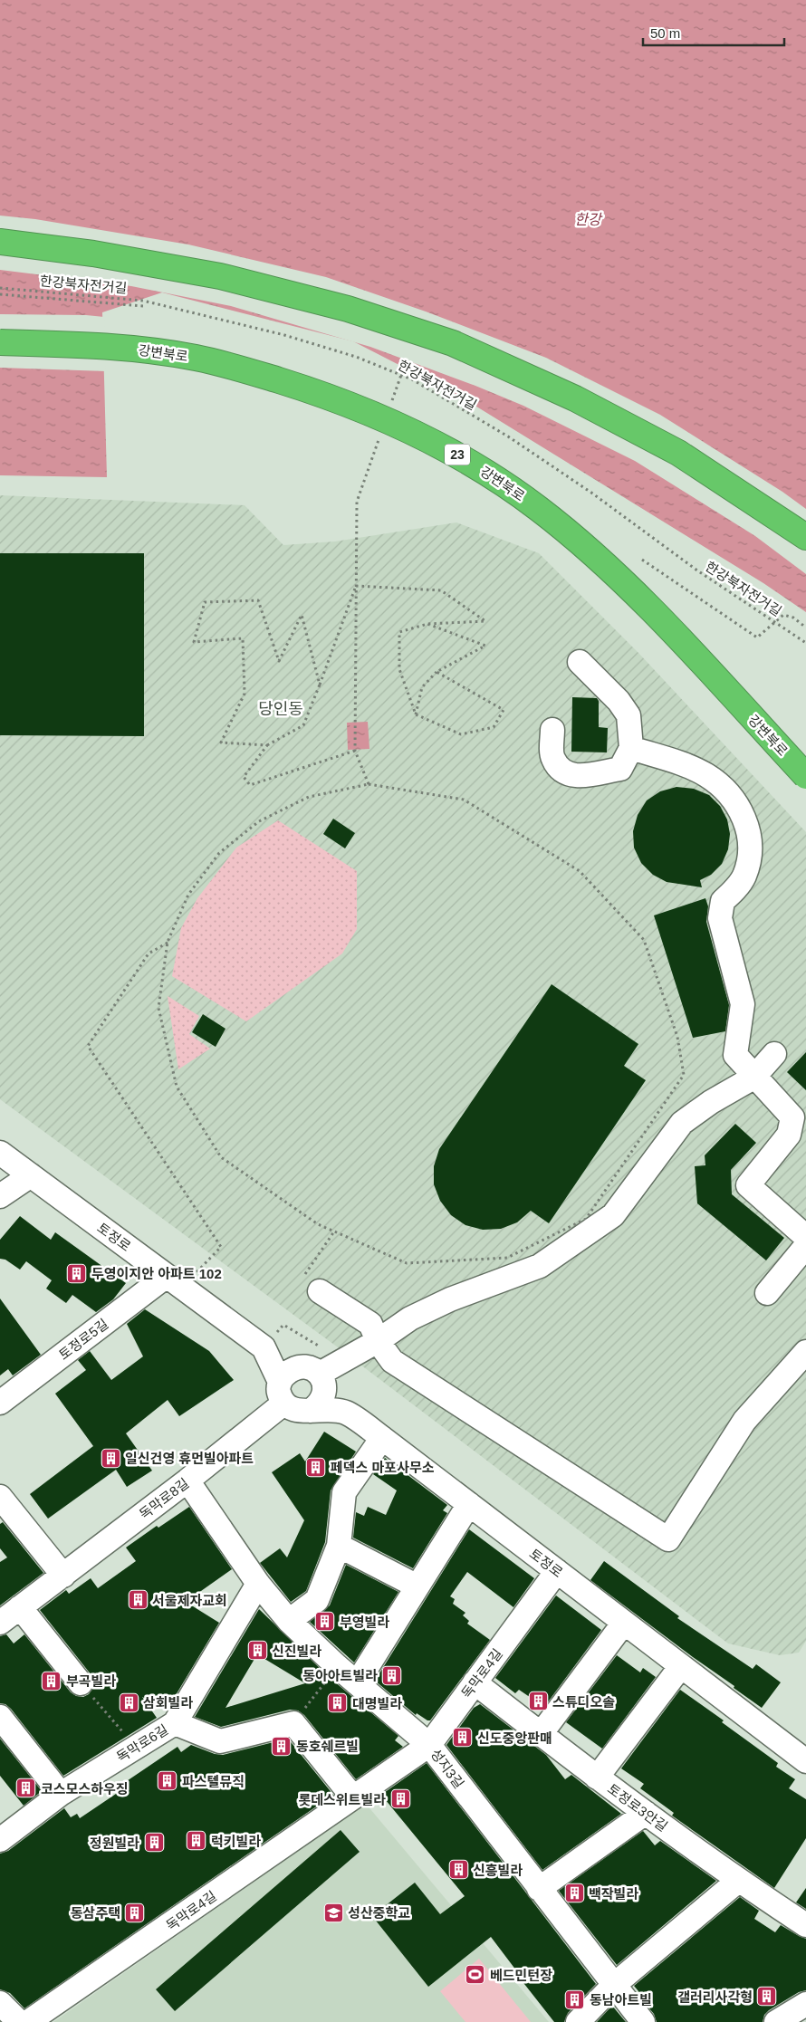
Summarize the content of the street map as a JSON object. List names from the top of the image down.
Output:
{
  "streets": {
    "highway": ["강변북로", "23"],
    "street": [
      "토정로",
      "토정로5길",
      "독막로8길",
      "독막로4길",
      "독막로6길",
      "성지3길",
      "토정로3안길"
    ],
    "path": ["한강북자전거길"]
  },
  "crossings": [
    ["토정로", "토정로5길"],
    ["토정로", "독막로8길"],
    ["토정로", "독막로4길"],
    ["독막로8길", "성지3길"],
    ["독막로4길", "성지3길"],
    ["독막로4길", "토정로3안길"],
    ["독막로6길", "성지3길"]
  ],
  "districts": ["당인동"],
  "water": ["한강"],
  "places": {
    "building": [
      "두영이지안 아파트 102",
      "일신건영 휴먼빌아파트",
      "페덱스 마포사무소",
      "서울제자교회",
      "부영빌라",
      "신진빌라",
      "동아아트빌라",
      "부곡빌라",
      "스튜디오솔",
      "삼회빌라",
      "대명빌라",
      "신도중앙판매",
      "동호쉐르빌",
      "파스텔뮤직",
      "코스모스하우징",
      "롯데스위트빌라",
      "럭키빌라",
      "정원빌라",
      "신흥빌라",
      "백작빌라",
      "동삼주택",
      "갤러리사각형",
      "동남아트빌"
    ],
    "school or university": ["성산중학교"],
    "sports": ["베드민턴장"]
  },
  "scale_bar": "50 m"
}
